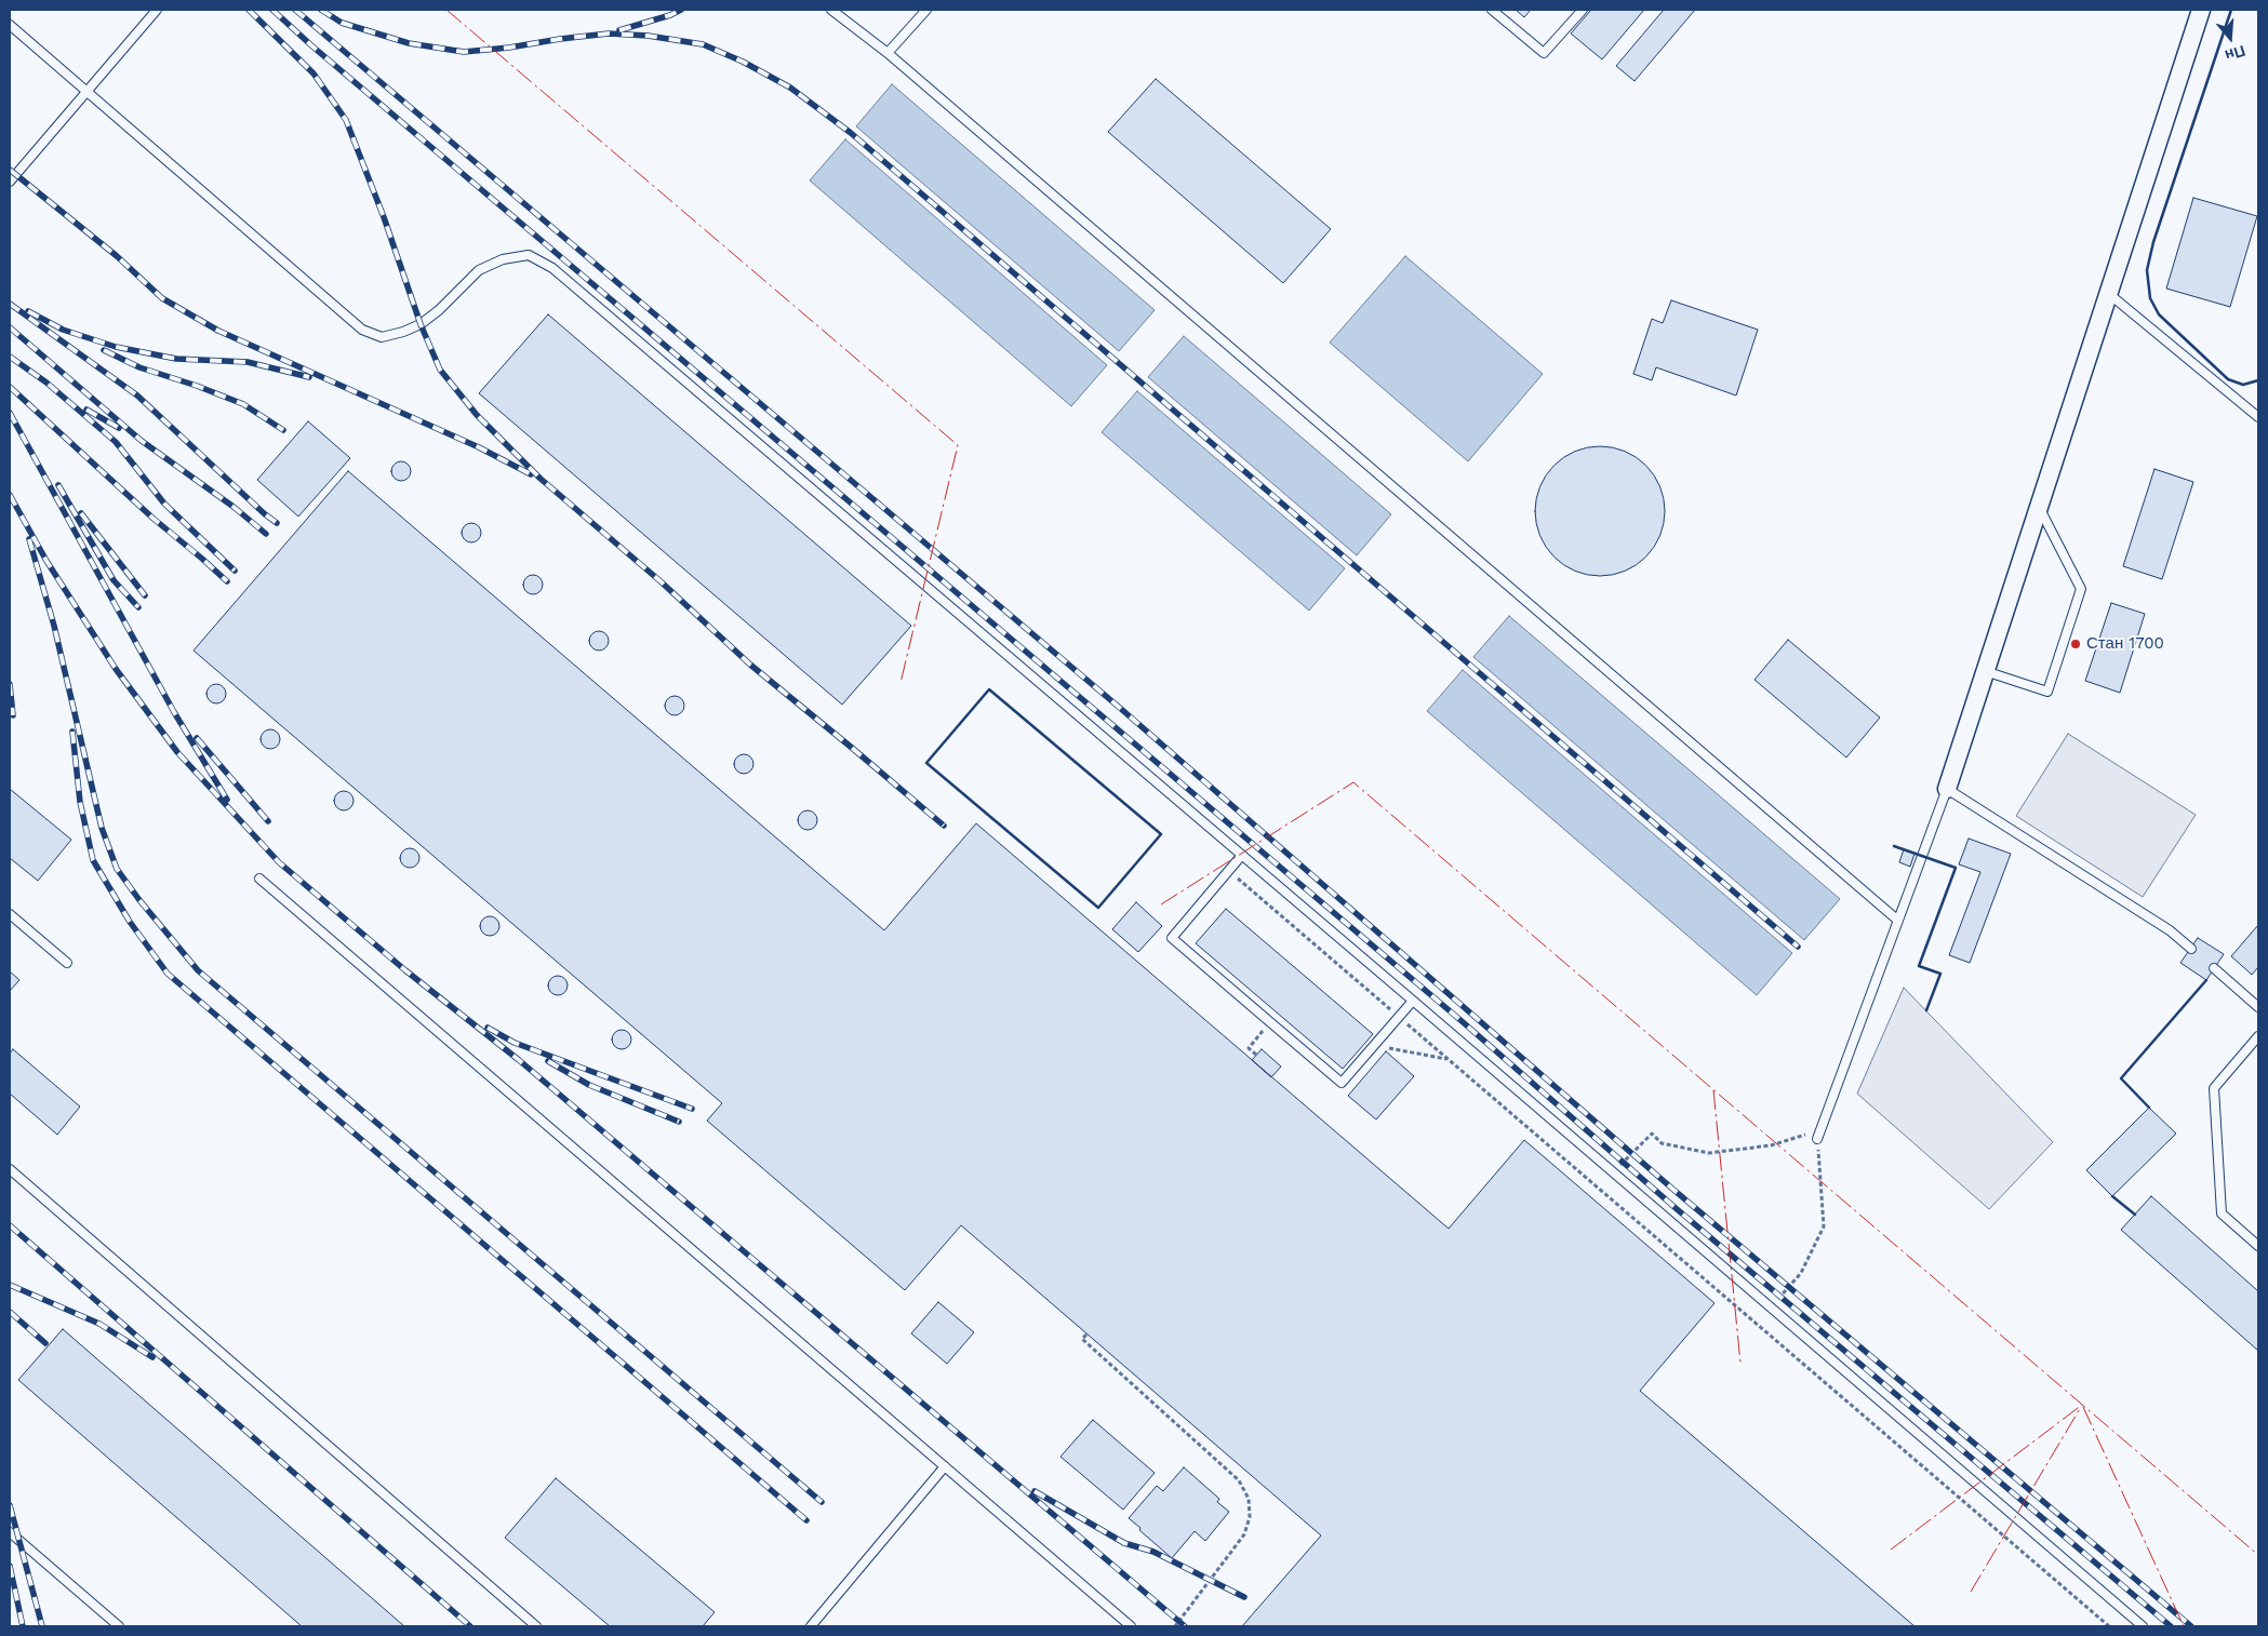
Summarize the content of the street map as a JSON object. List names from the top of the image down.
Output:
{
  "places": ["Стан 1700"],
  "north": "bottom"
}
